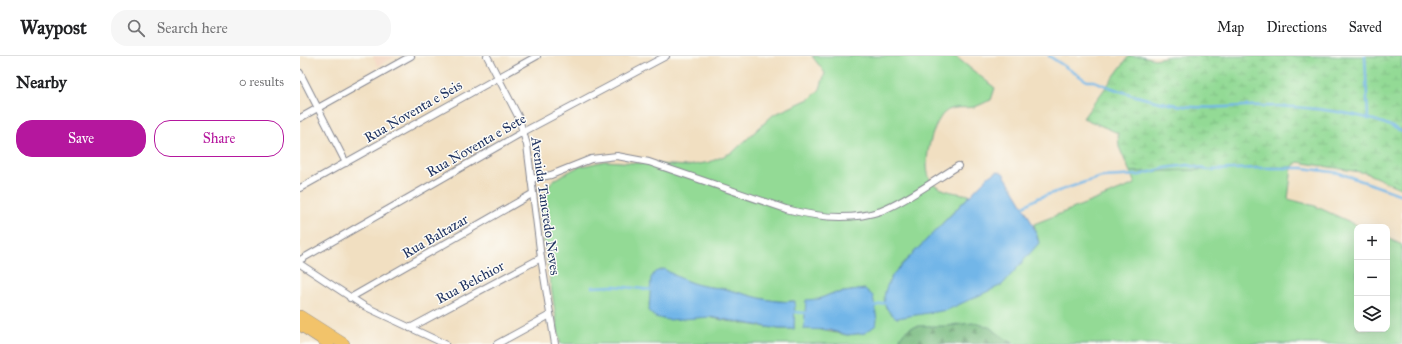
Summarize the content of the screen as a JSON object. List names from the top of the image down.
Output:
{
  "streets": {
    "street": [
      "Rua Noventa e Seis",
      "Rua Noventa e Sete",
      "Avenida Tancredo Neves",
      "Rua Baltazar",
      "Rua Belchior"
    ]
  },
  "crossings": [
    ["Rua Noventa e Seis", "Avenida Tancredo Neves"],
    ["Rua Noventa e Sete", "Avenida Tancredo Neves"],
    ["Avenida Tancredo Neves", "Rua Baltazar"],
    ["Avenida Tancredo Neves", "Rua Belchior"]
  ],
  "page": {
    "header": "Waypost",
    "search": "Search here",
    "nav": ["Map", "Directions", "Saved"],
    "heading": ["Nearby", "0 results"],
    "buttons": ["Save", "Share"],
    "map_buttons": ["+", "−"]
  }
}
